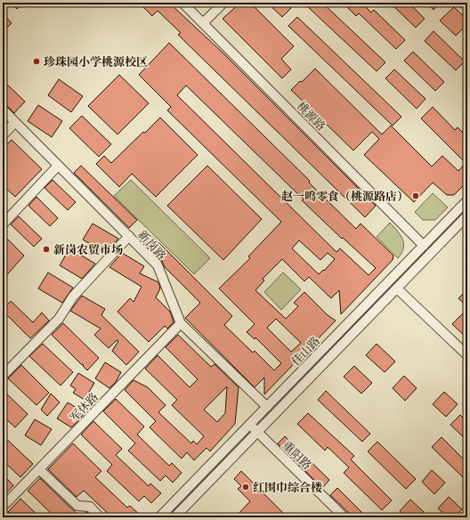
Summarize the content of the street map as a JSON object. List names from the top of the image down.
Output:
{
  "streets": {
    "street": [
      "桃源路",
      "新岗路",
      "佳山路",
      "军休路",
      "重阳路"
    ]
  },
  "crossings": [
    ["桃源路", "佳山路"],
    ["新岗路", "佳山路"],
    ["新岗路", "军休路"],
    ["佳山路", "重阳路"]
  ],
  "places": [
    "珍珠园小学桃源校区",
    "赵一鸣零食（桃源路店）",
    "新岗农贸市场",
    "红围巾综合楼"
  ]
}
